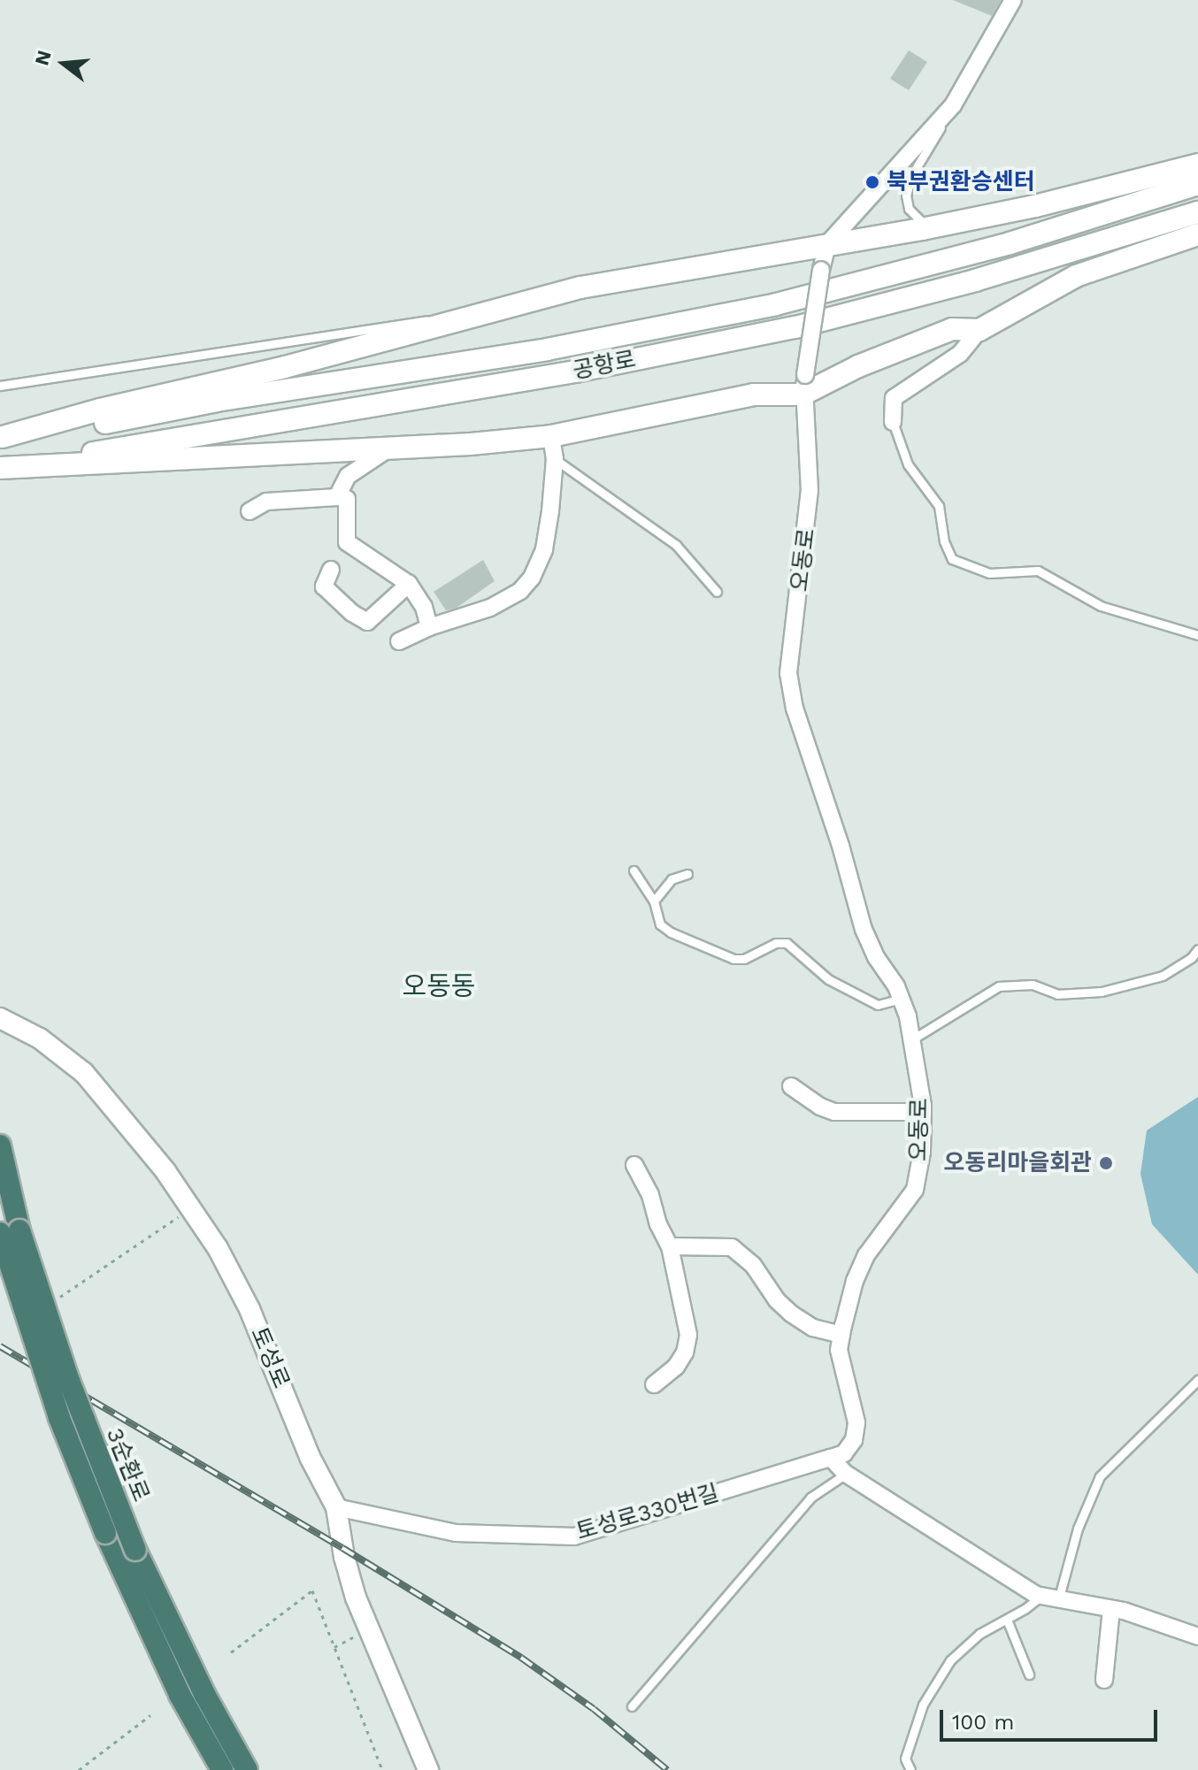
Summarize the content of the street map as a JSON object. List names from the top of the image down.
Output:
{
  "streets": {
    "highway": ["3순환로"],
    "main road": ["공항로"],
    "street": ["오동로", "토성로", "토성로330번길"]
  },
  "crossings": [
    ["오동로", "토성로330번길"],
    ["토성로", "토성로330번길"]
  ],
  "districts": ["오동동"],
  "places": ["북부권환승센터", "오동리마을회관"],
  "scale_bar": "100 m",
  "north": "left"
}
